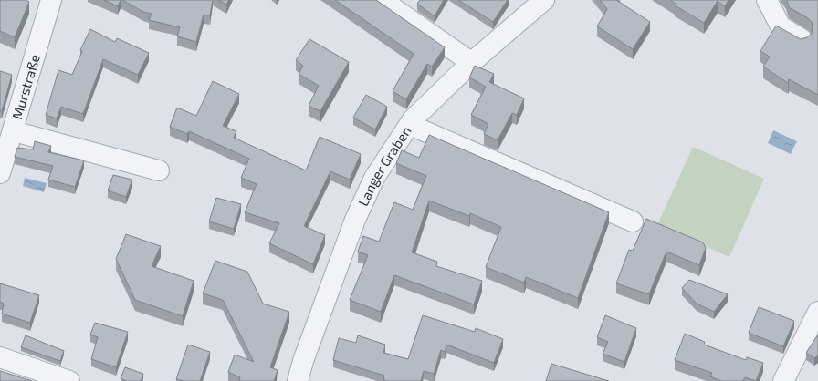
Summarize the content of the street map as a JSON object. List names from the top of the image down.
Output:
{
  "streets": {
    "street": ["Murstraße", "Langer Graben"]
  }
}
